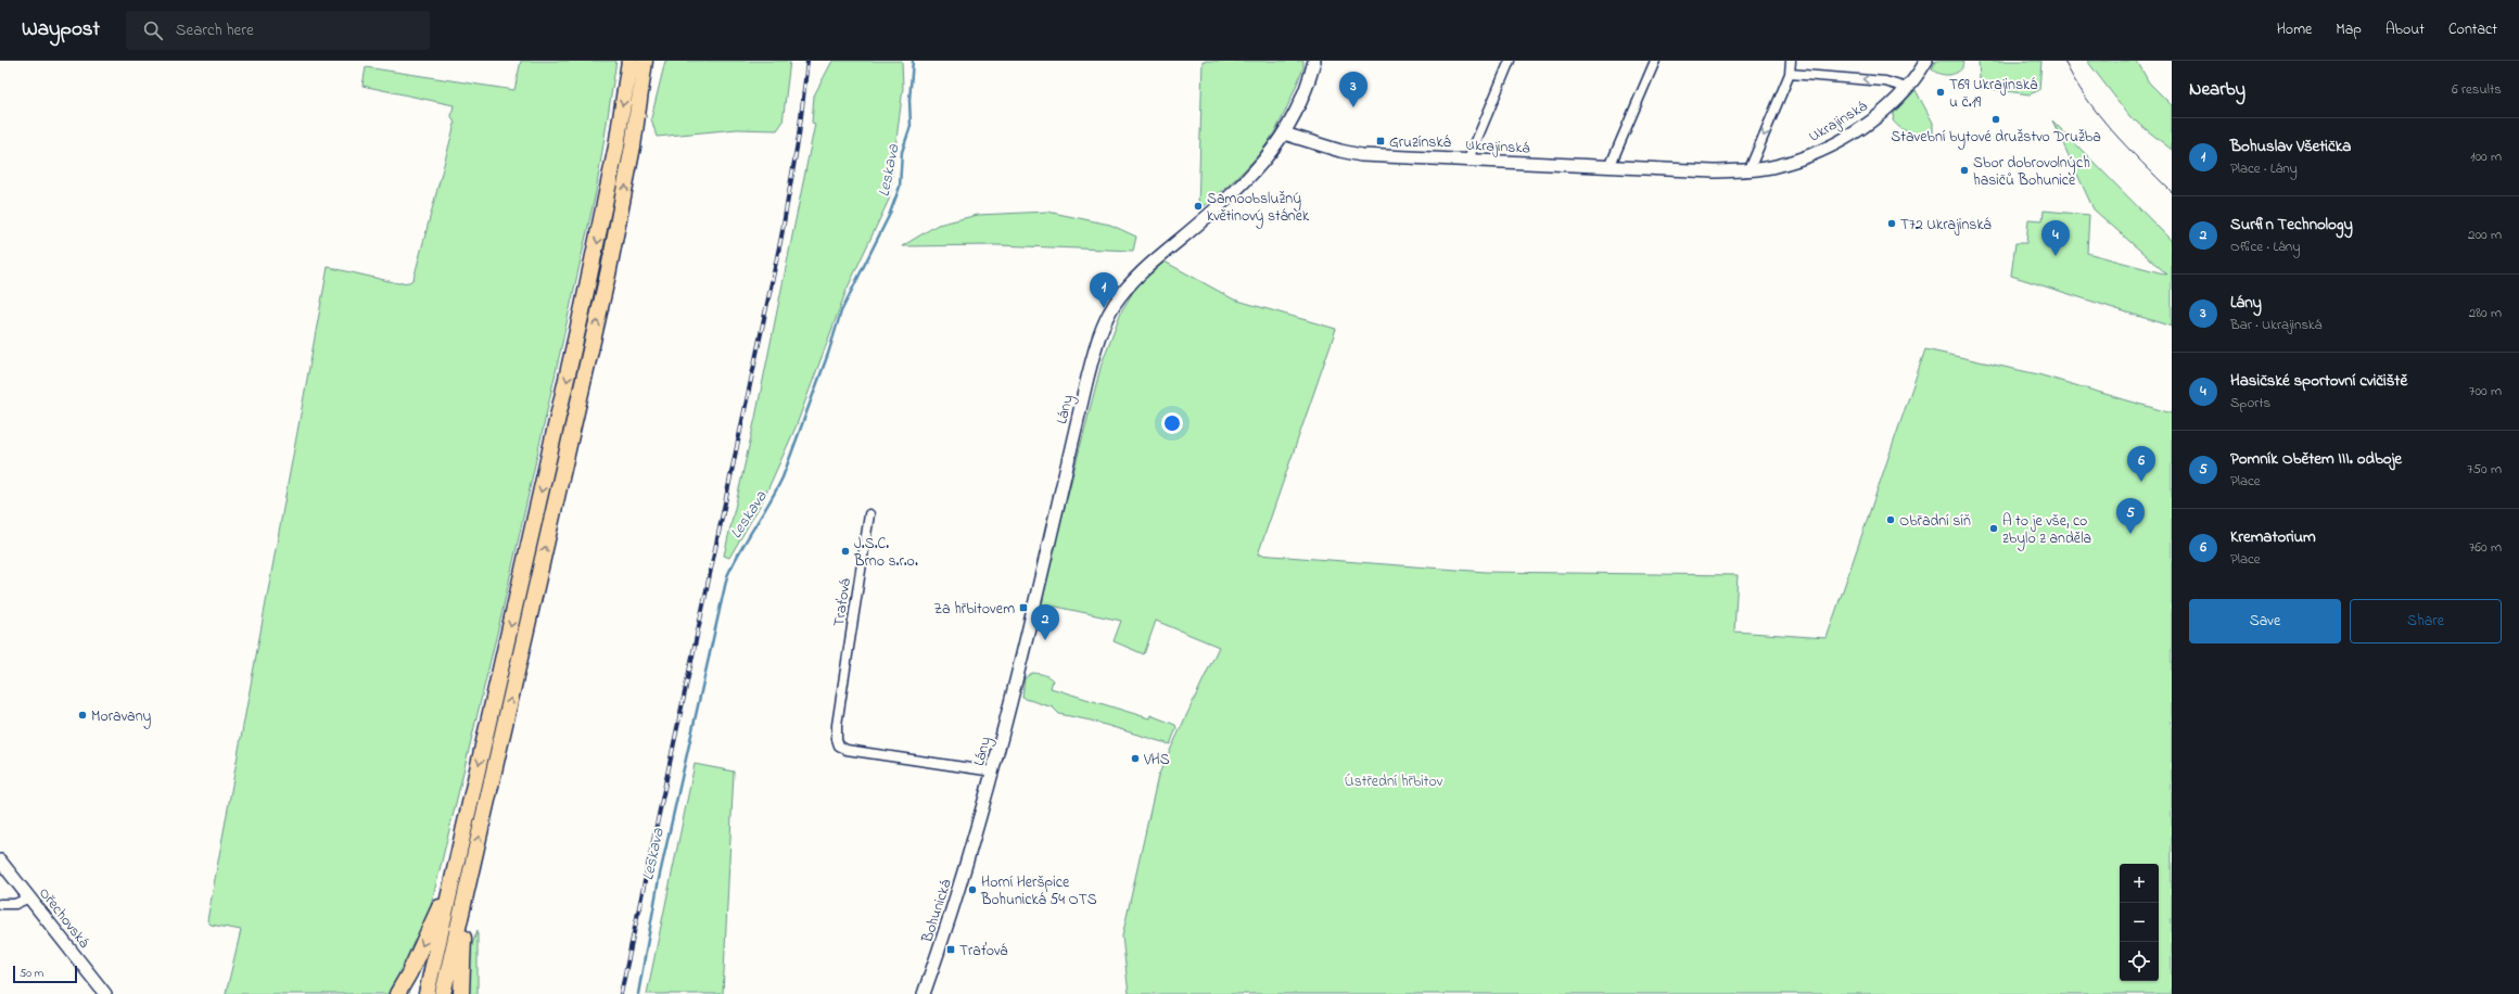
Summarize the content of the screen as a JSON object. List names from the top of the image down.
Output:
{
  "streets": {
    "street": [
      "Ukrajinská",
      "Lány",
      "Traťová",
      "Bohunická",
      "Ořechovská"
    ]
  },
  "crossings": [
    ["Ukrajinská", "Lány"],
    ["Lány", "Traťová"],
    ["Lány", "Bohunická"]
  ],
  "water": ["Leskava"],
  "parks": ["Ústřední hřbitov"],
  "places": {
    "other": [
      "T69 Ukrajinská u č.19",
      "Stavební bytové družstvo Družba",
      "Sbor dobrovolných hasičů Bohunice",
      "Samoobslužný květinový stánek",
      "T72 Ukrajinská",
      "Obřadní síň",
      "A to je vše, co zbylo z anděla",
      "J.S.C. Brno s.r.o.",
      "Moravany",
      "VHS",
      "Horní Heršpice Bohunická 54 OTS"
    ],
    "transit": ["Gruzínská", "Za hřbitovem", "Traťová"]
  },
  "scale_bar": "50 m",
  "page": {
    "header": "Waypost",
    "search": "Search here",
    "nav": [
      "Home",
      "Map",
      "About",
      "Contact"
    ],
    "heading": ["Nearby", "6 results"],
    "pins": [
      "3",
      "4",
      "1",
      "6",
      "5",
      "2"
    ],
    "list": [
      {
        "mark": "1",
        "name": "Bohuslav Všetička",
        "note": "Place · Lány",
        "value": "100 m"
      },
      {
        "mark": "2",
        "name": "Surfin Technology",
        "note": "Office · Lány",
        "value": "200 m"
      },
      {
        "mark": "3",
        "name": "Lány",
        "note": "Bar · Ukrajinská",
        "value": "280 m"
      },
      {
        "mark": "4",
        "name": "Hasičské sportovní cvičiště",
        "note": "Sports",
        "value": "700 m"
      },
      {
        "mark": "5",
        "name": "Pomník Obětem III. odboje",
        "note": "Place",
        "value": "750 m"
      },
      {
        "mark": "6",
        "name": "Krematorium",
        "note": "Place",
        "value": "760 m"
      }
    ],
    "buttons": ["Save", "Share"],
    "map_buttons": ["+", "−"],
    "scale": "50 m"
  }
}
